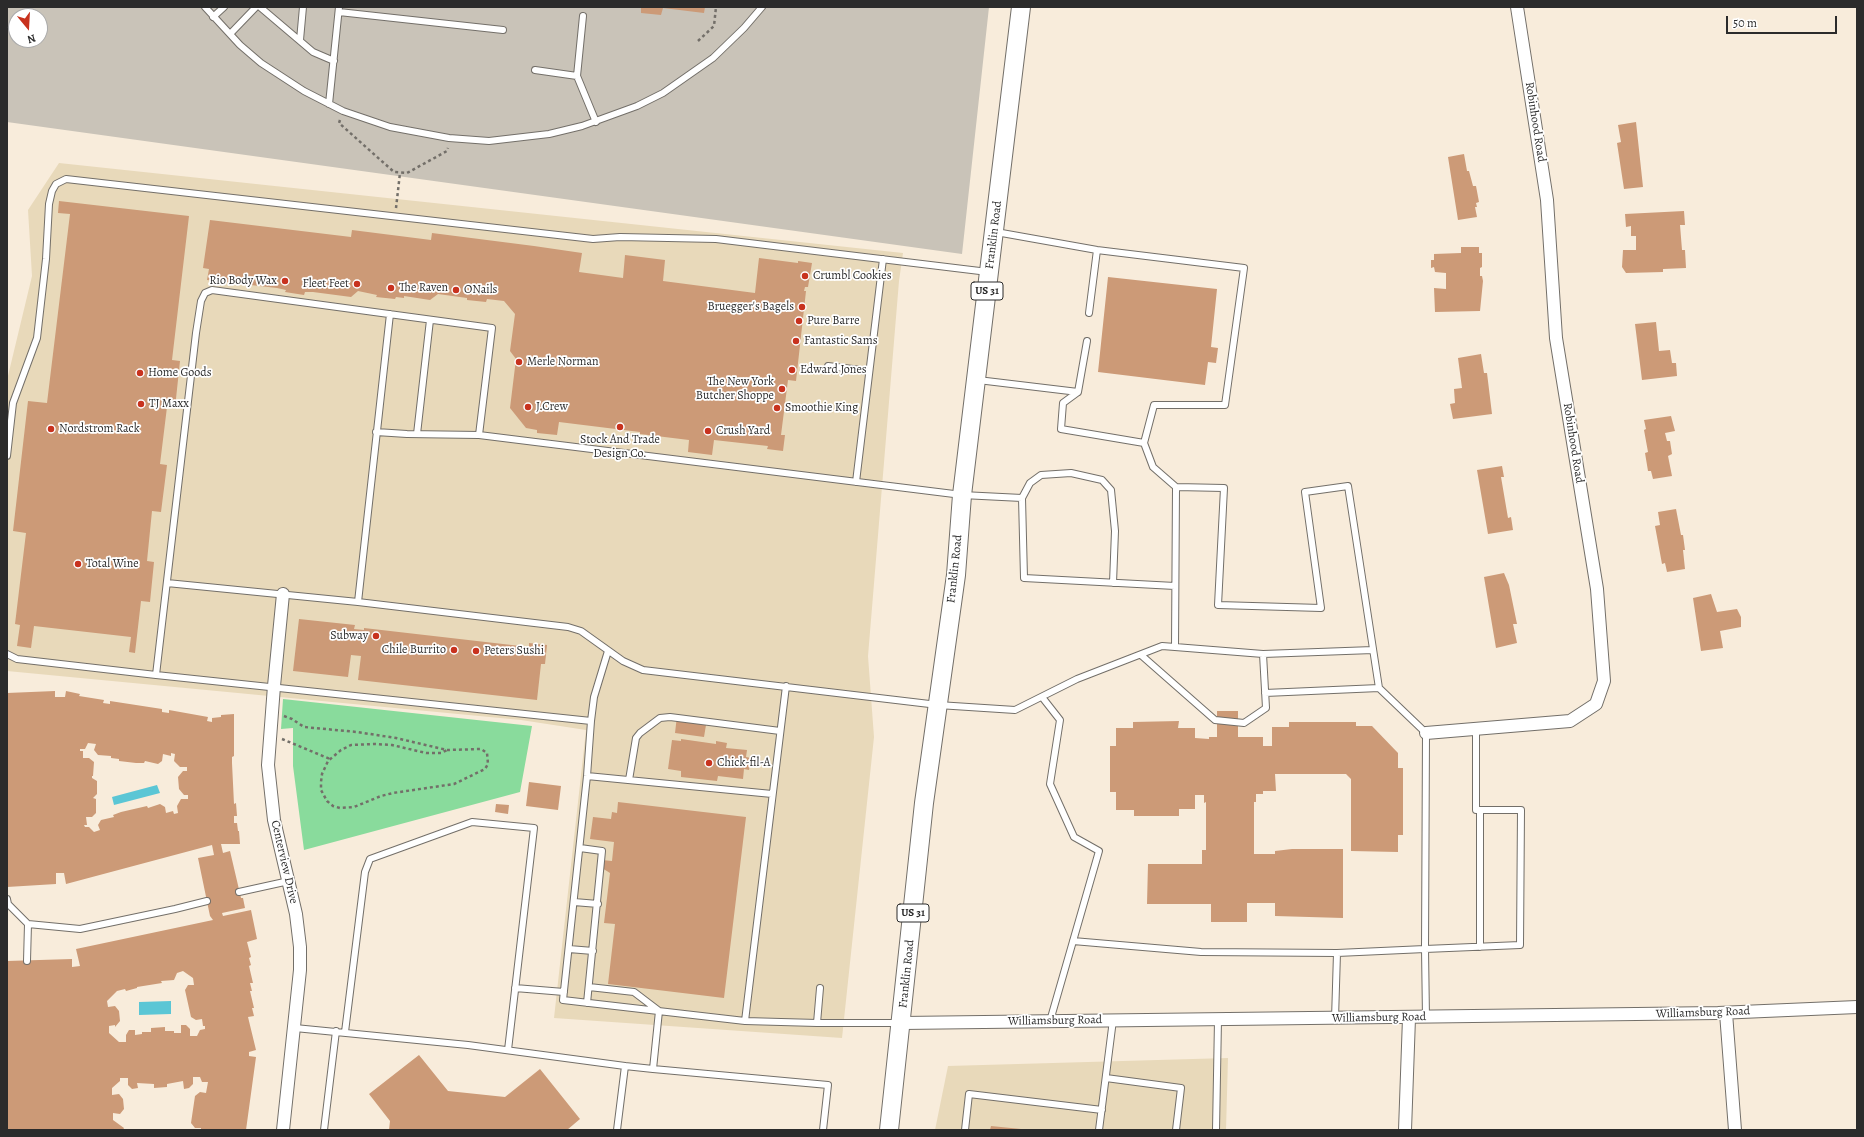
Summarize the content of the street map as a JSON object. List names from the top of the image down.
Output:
{
  "streets": {
    "main road": ["Franklin Road", "US 31"],
    "street": ["Robinhood Road", "Centerview Drive", "Williamsburg Road"]
  },
  "crossings": [
    ["Franklin Road", "Williamsburg Road"]
  ],
  "places": [
    "Crumbl Cookies",
    "Rio Body Wax",
    "Fleet Feet",
    "The Raven",
    "ONails",
    "Bruegger's Bagels",
    "Pure Barre",
    "Fantastic Sams",
    "Merle Norman",
    "Edward Jones",
    "Home Goods",
    "The New York Butcher Shoppe",
    "TJ Maxx",
    "J.Crew",
    "Smoothie King",
    "Stock And Trade Design Co.",
    "Nordstrom Rack",
    "Crush Yard",
    "Total Wine",
    "Subway",
    "Chile Burrito",
    "Peters Sushi",
    "Chick-fil-A"
  ],
  "scale_bar": "50 m",
  "north": "bottom"
}
